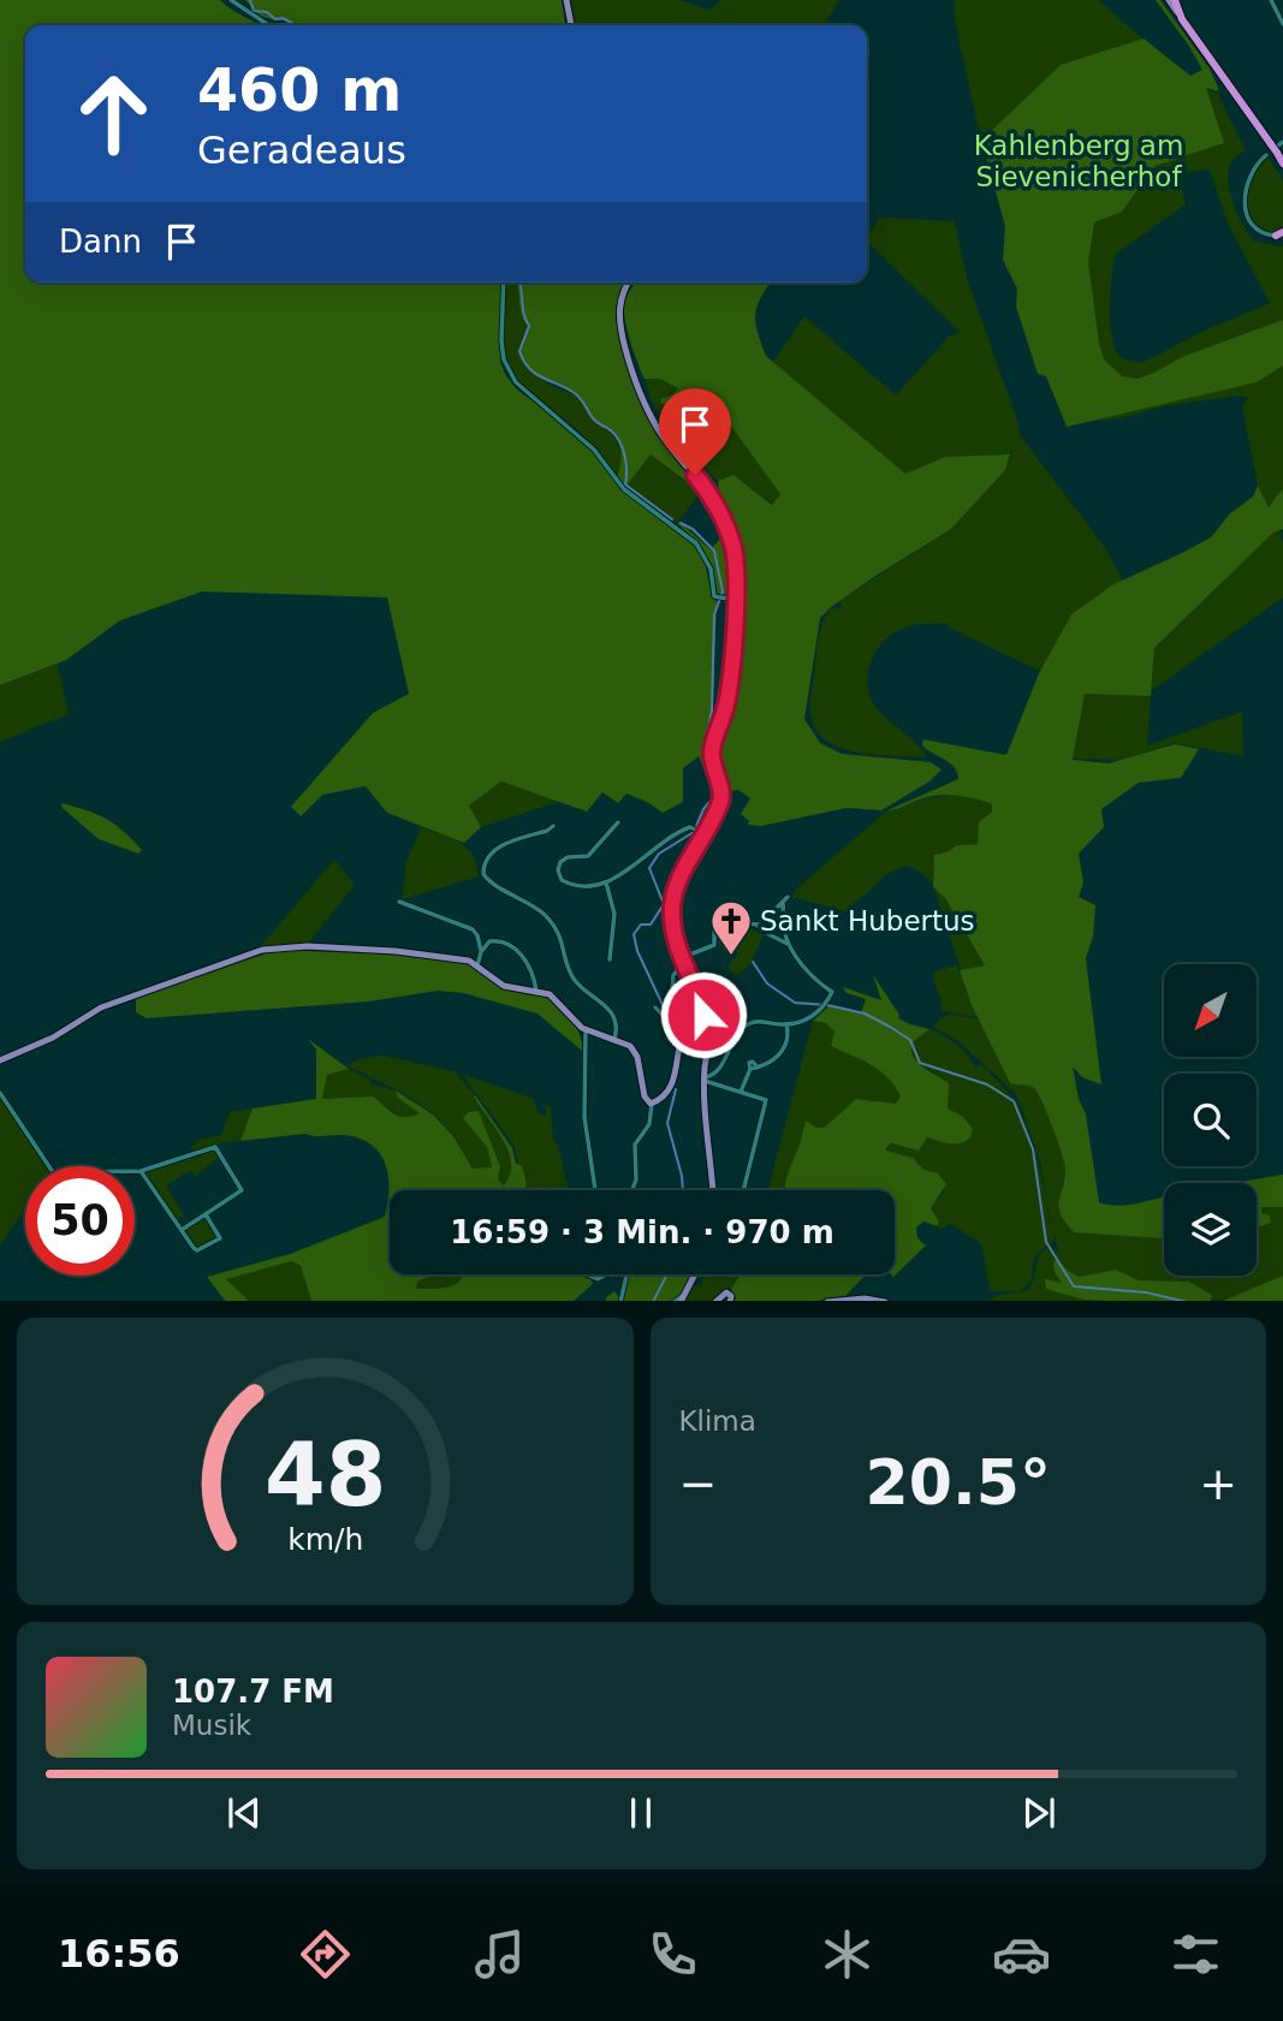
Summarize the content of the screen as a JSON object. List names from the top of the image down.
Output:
{
  "parks": ["Kahlenberg am Sievenicherhof"],
  "places": {
    "church": ["Sankt Hubertus"]
  },
  "north": "bottom left",
  "page": {
    "turn": ["460 m", "Geradeaus"],
    "then": "Dann",
    "limit": "50",
    "trip": "16:59 · 3 Min. · 970 m",
    "tile": "Klima",
    "heat": ["−", "20.5°", "+"],
    "song": ["107.7 FM", "Musik"],
    "tabs": "16:56",
    "gauge": ["48", "km/h"]
  }
}
